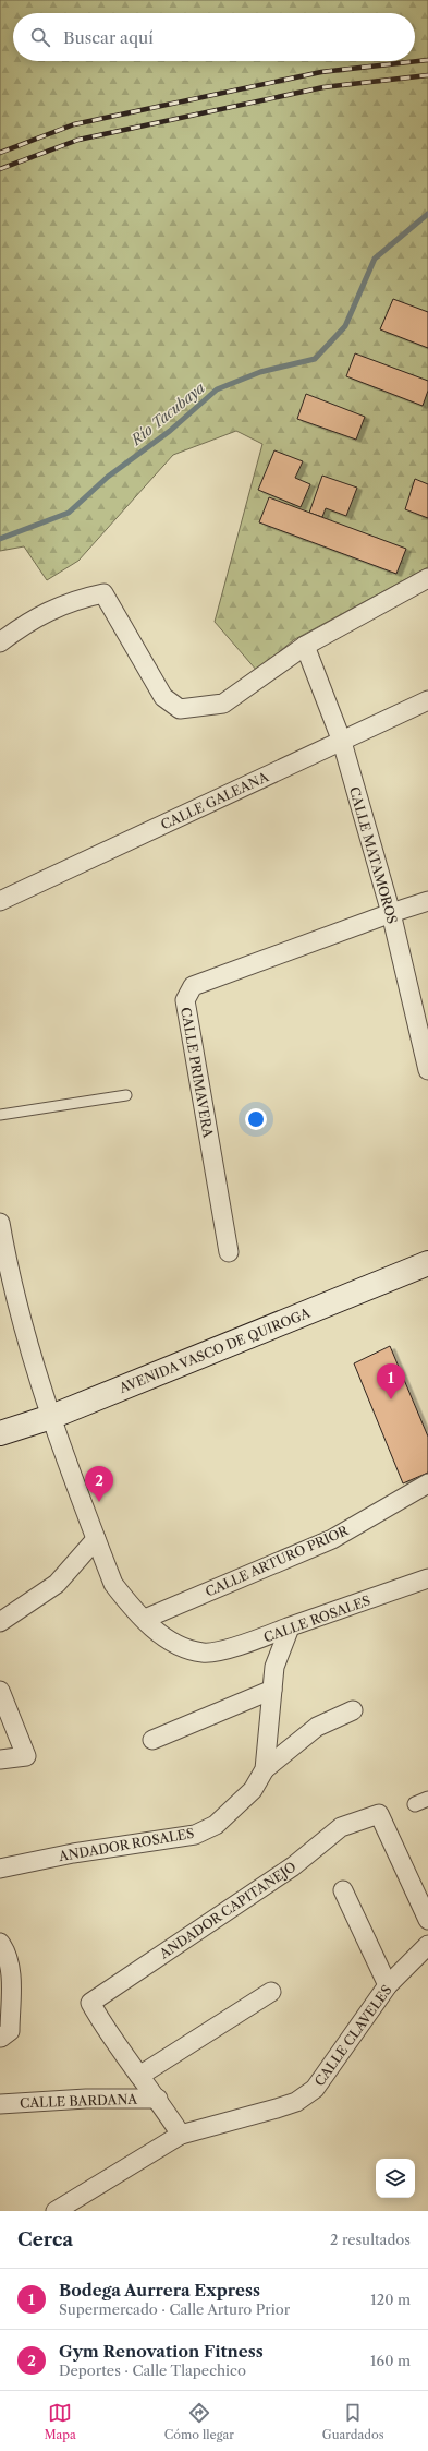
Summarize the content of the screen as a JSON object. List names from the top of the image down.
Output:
{
  "streets": {
    "main road": ["AVENIDA VASCO DE QUIROGA"],
    "street": [
      "CALLE GALEANA",
      "CALLE MATAMOROS",
      "CALLE PRIMAVERA",
      "CALLE ARTURO PRIOR",
      "CALLE ROSALES",
      "ANDADOR ROSALES",
      "ANDADOR CAPITANEJO",
      "CALLE CLAVELES",
      "CALLE BARDANA"
    ]
  },
  "crossings": [
    ["CALLE GALEANA", "CALLE MATAMOROS"],
    ["CALLE MATAMOROS", "CALLE PRIMAVERA"],
    ["CALLE ARTURO PRIOR", "CALLE ROSALES"],
    ["CALLE ROSALES", "ANDADOR ROSALES"]
  ],
  "water": ["Río Tacubaya"],
  "page": {
    "search": "Buscar aquí",
    "pins": ["1", "2"],
    "heading": ["Cerca", "2 resultados"],
    "list": [
      {
        "mark": "1",
        "name": "Bodega Aurrera Express",
        "note": "Supermercado · Calle Arturo Prior",
        "value": "120 m"
      },
      {
        "mark": "2",
        "name": "Gym Renovation Fitness",
        "note": "Deportes · Calle Tlapechico",
        "value": "160 m"
      }
    ],
    "nav": ["Mapa", "Cómo llegar", "Guardados"]
  }
}
